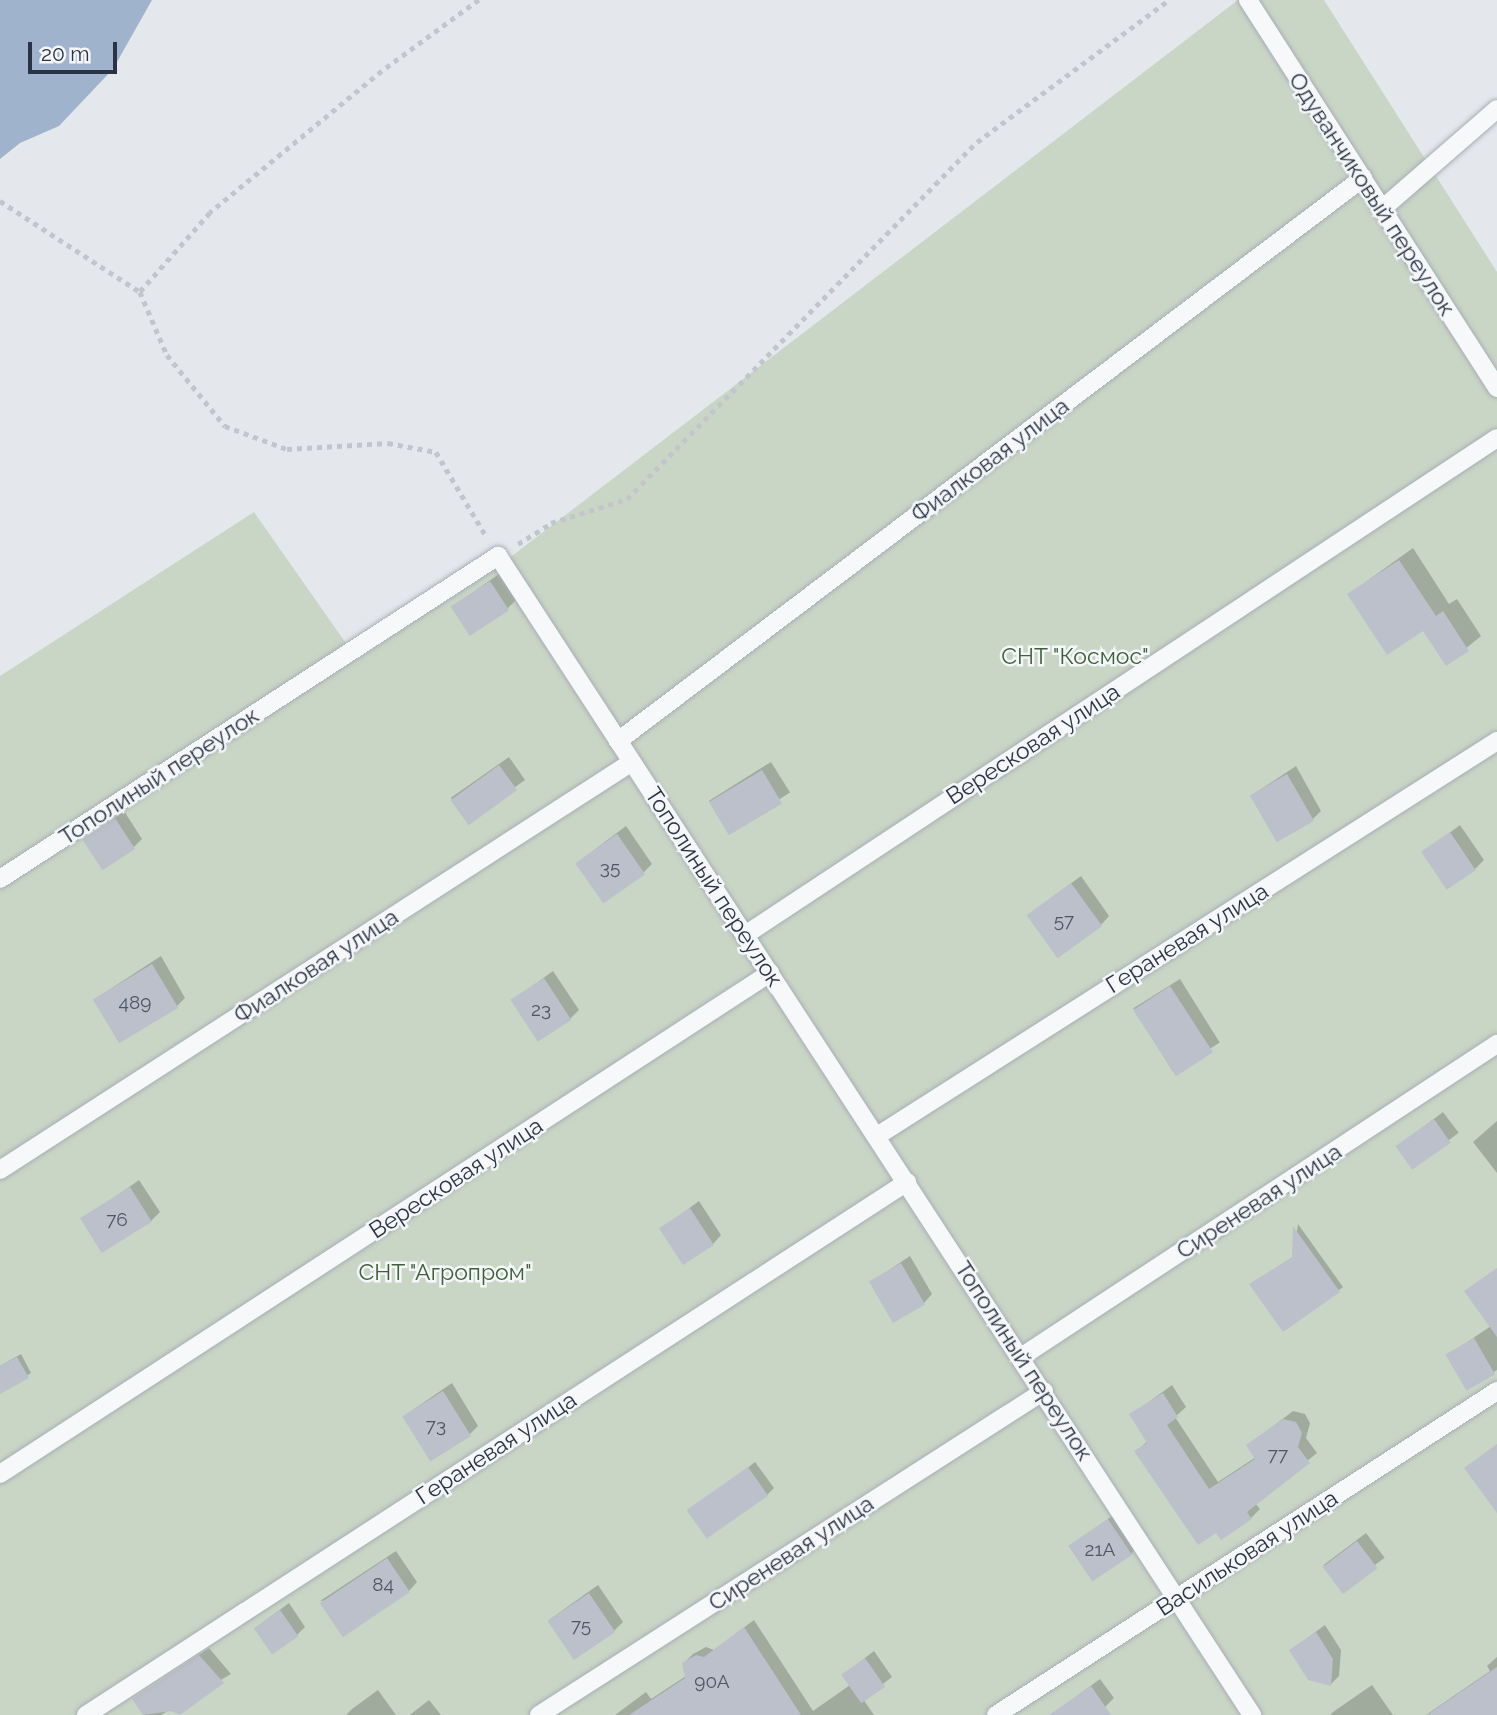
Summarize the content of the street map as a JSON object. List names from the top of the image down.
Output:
{
  "streets": {
    "lane": [
      "Одуванчиковый переулок",
      "Фиалковая улица",
      "Вересковая улица",
      "Тополиный переулок",
      "Гераневая улица",
      "Сиреневая улица",
      "Васильковая улица"
    ]
  },
  "crossings": [
    ["Одуванчиковый переулок", "Фиалковая улица"],
    ["Фиалковая улица", "Тополиный переулок"],
    ["Вересковая улица", "Тополиный переулок"],
    ["Тополиный переулок", "Гераневая улица"],
    ["Тополиный переулок", "Сиреневая улица"],
    ["Тополиный переулок", "Васильковая улица"]
  ],
  "parks": ["СНТ \"Космос\"", "СНТ \"Агропром\""],
  "house_numbers": [
    "35",
    "57",
    "489",
    "23",
    "76",
    "73",
    "77",
    "21А",
    "84",
    "75",
    "90А"
  ],
  "scale_bar": "20 m"
}
